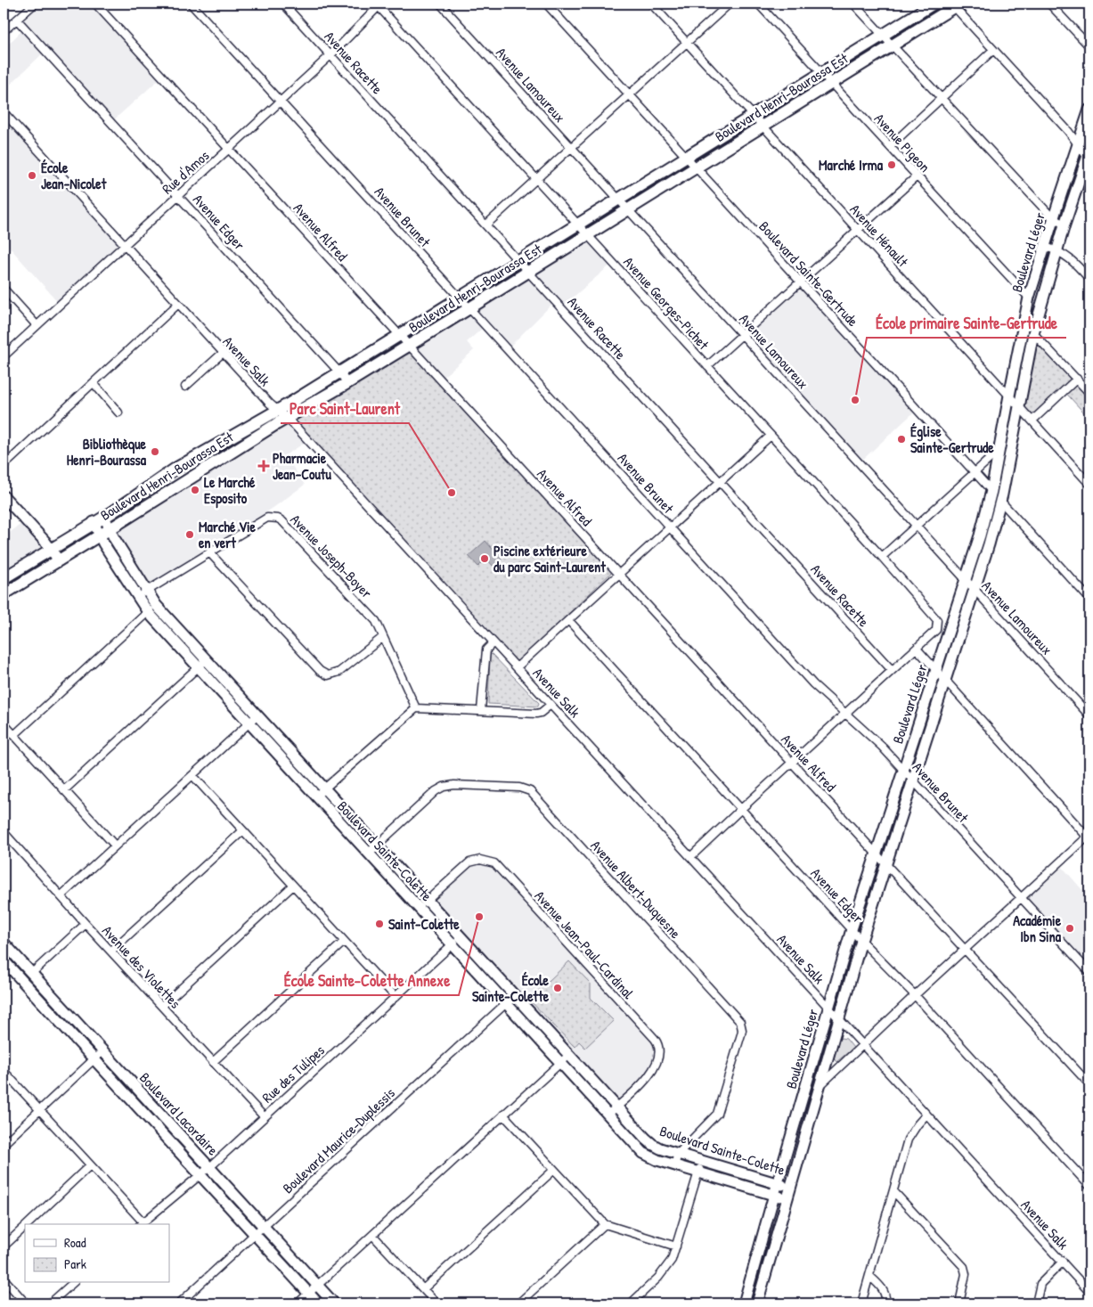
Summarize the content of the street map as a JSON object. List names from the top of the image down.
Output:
{
  "streets": {
    "main road": [
      "Boulevard Henri-Bourassa Est",
      "Boulevard Léger",
      "Boulevard Sainte-Colette",
      "Boulevard Lacordaire"
    ],
    "street": [
      "Avenue Racette",
      "Avenue Lamoureux",
      "Avenue Pigeon",
      "Rue d'Amos",
      "Avenue Brunet",
      "Avenue Edger",
      "Avenue Alfred",
      "Avenue Hénault",
      "Boulevard Sainte-Gertrude",
      "Avenue Georges-Pichet",
      "Avenue Salk",
      "Avenue Joseph-Boyer",
      "Avenue Albert-Duquesne",
      "Avenue Jean-Paul-Cardinal",
      "Avenue des Violettes",
      "Rue des Tulipes",
      "Boulevard Maurice-Duplessis"
    ]
  },
  "crossings": [
    ["Avenue Racette", "Boulevard Henri-Bourassa Est"],
    ["Avenue Racette", "Rue d'Amos"],
    ["Avenue Lamoureux", "Boulevard Henri-Bourassa Est"],
    ["Avenue Lamoureux", "Boulevard Léger"],
    ["Boulevard Henri-Bourassa Est", "Avenue Pigeon"],
    ["Boulevard Henri-Bourassa Est", "Avenue Brunet"],
    ["Boulevard Henri-Bourassa Est", "Avenue Edger"],
    ["Boulevard Henri-Bourassa Est", "Avenue Alfred"],
    ["Boulevard Henri-Bourassa Est", "Avenue Hénault"],
    ["Boulevard Henri-Bourassa Est", "Boulevard Sainte-Gertrude"],
    ["Boulevard Henri-Bourassa Est", "Avenue Georges-Pichet"],
    ["Boulevard Henri-Bourassa Est", "Avenue Salk"],
    ["Boulevard Henri-Bourassa Est", "Boulevard Sainte-Colette"],
    ["Avenue Pigeon", "Boulevard Léger"],
    ["Rue d'Amos", "Avenue Brunet"],
    ["Rue d'Amos", "Avenue Edger"],
    ["Rue d'Amos", "Avenue Alfred"],
    ["Rue d'Amos", "Avenue Georges-Pichet"],
    ["Rue d'Amos", "Avenue Salk"],
    ["Avenue Brunet", "Boulevard Léger"],
    ["Avenue Edger", "Boulevard Léger"],
    ["Avenue Alfred", "Boulevard Léger"],
    ["Avenue Hénault", "Boulevard Léger"],
    ["Boulevard Léger", "Boulevard Sainte-Gertrude"],
    ["Boulevard Léger", "Avenue Salk"],
    ["Boulevard Léger", "Boulevard Sainte-Colette"],
    ["Avenue Joseph-Boyer", "Boulevard Sainte-Colette"],
    ["Boulevard Sainte-Colette", "Avenue Albert-Duquesne"],
    ["Boulevard Sainte-Colette", "Avenue Jean-Paul-Cardinal"],
    ["Boulevard Sainte-Colette", "Rue des Tulipes"],
    ["Boulevard Sainte-Colette", "Boulevard Maurice-Duplessis"],
    ["Avenue des Violettes", "Rue des Tulipes"],
    ["Rue des Tulipes", "Boulevard Lacordaire"],
    ["Boulevard Lacordaire", "Boulevard Maurice-Duplessis"]
  ],
  "places": {
    "other": [
      "Marché Irma",
      "École Jean-Nicolet",
      "École primaire Sainte-Gertrude",
      "Église Sainte-Gertrude",
      "Bibliothèque Henri-Bourassa",
      "Le Marché Esposito",
      "Parc Saint-Laurent",
      "Marché Vie en vert",
      "Piscine extérieure du parc Saint-Laurent",
      "École Sainte-Colette Annexe",
      "Saint-Colette",
      "Académie Ibn Sina",
      "École Sainte-Colette"
    ],
    "health": ["Pharmacie Jean-Coutu"]
  },
  "legend": ["Road", "Park"]
}
